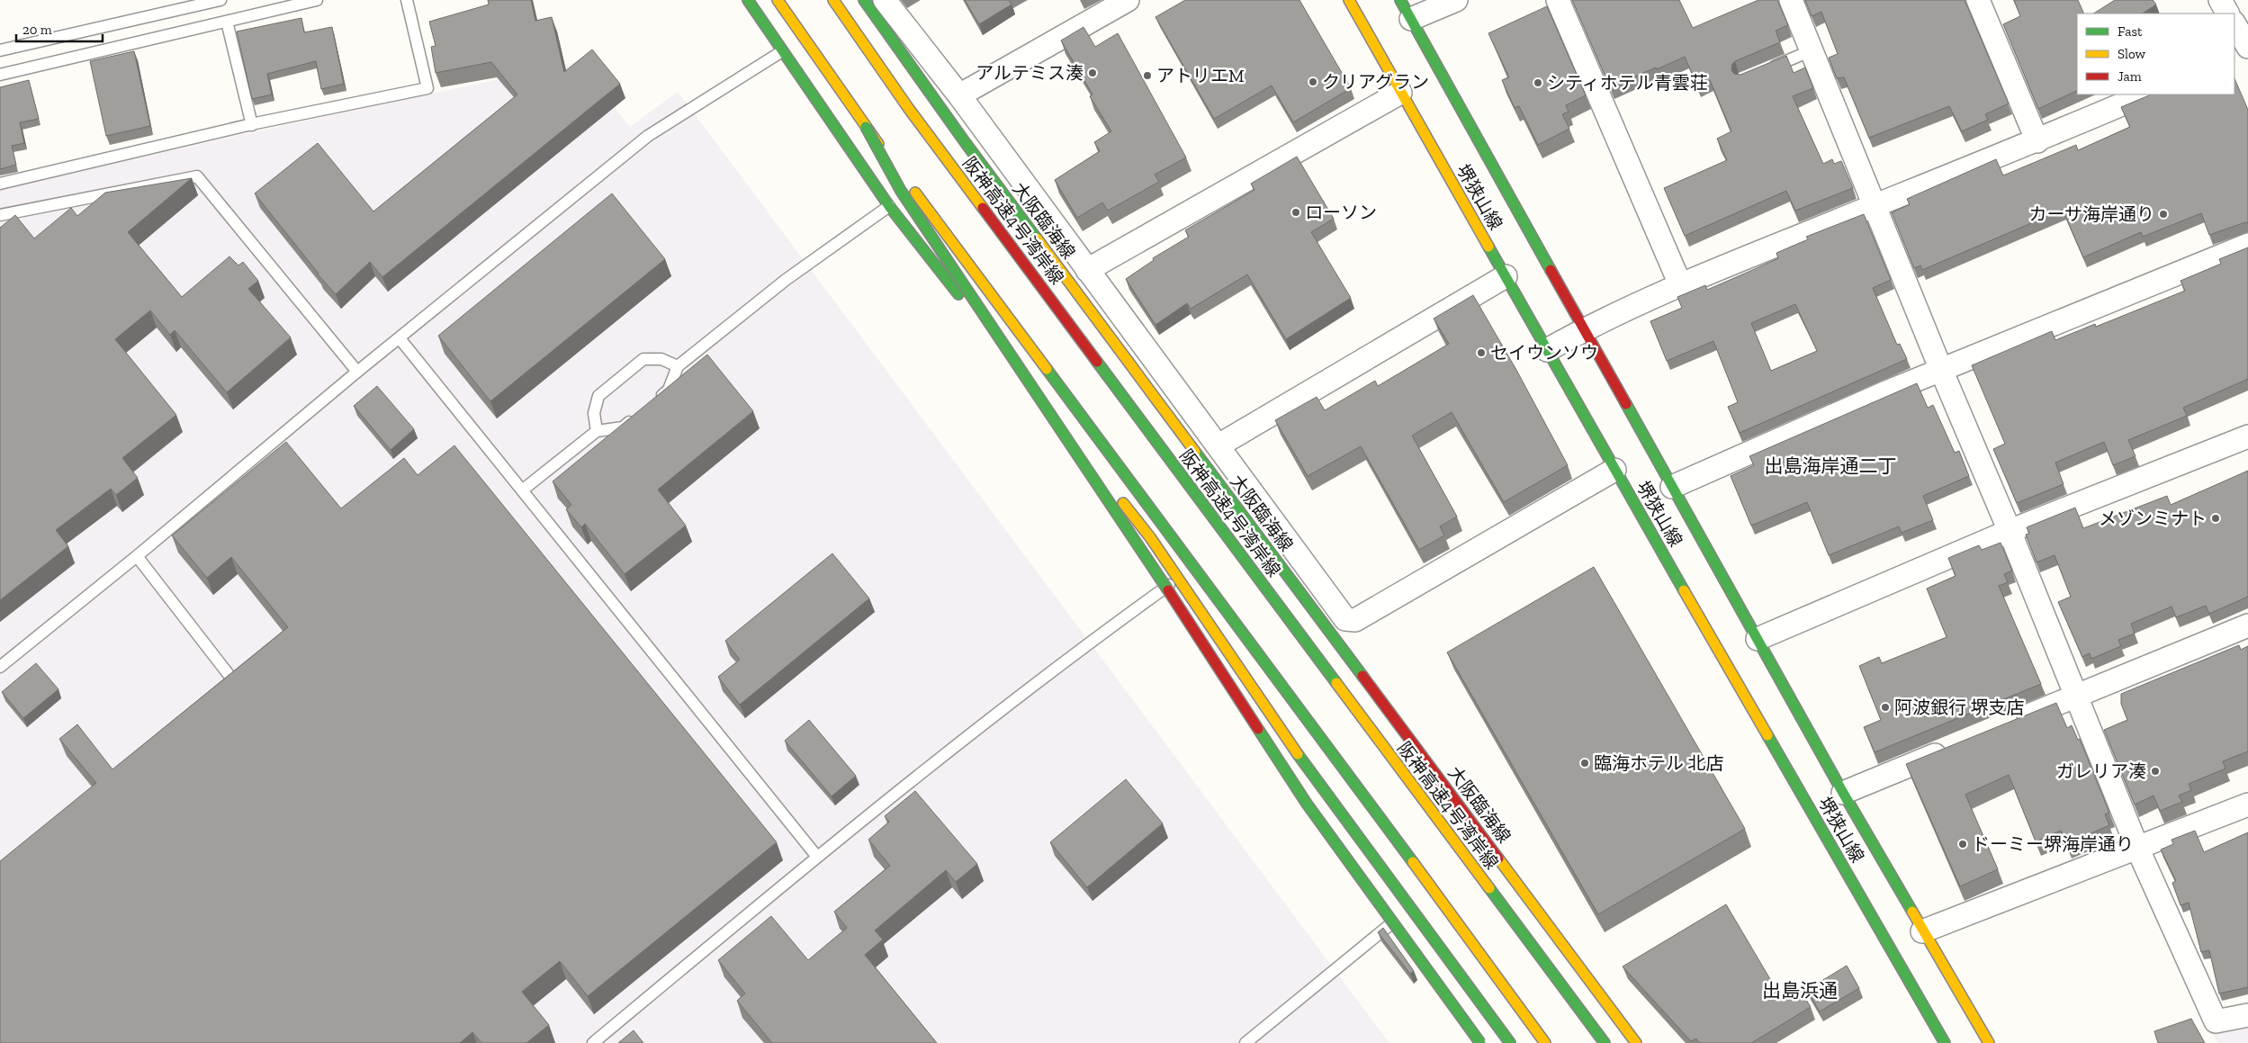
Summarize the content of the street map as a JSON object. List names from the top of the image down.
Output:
{
  "streets": {
    "main road": ["堺狭山線", "阪神高速4号湾岸線", "大阪臨海線"]
  },
  "districts": ["出島海岸通二丁", "出島浜通"],
  "places": [
    "アルテミス湊",
    "アトリエM",
    "クリアグラン",
    "シティホテル青雲荘",
    "ローソン",
    "カーサ海岸通り",
    "セイウンソウ",
    "メゾンミナト",
    "阿波銀行 堺支店",
    "臨海ホテル 北店",
    "ガレリア湊",
    "ドーミー堺海岸通り"
  ],
  "legend": ["Fast", "Slow", "Jam"],
  "scale_bar": "20 m"
}
